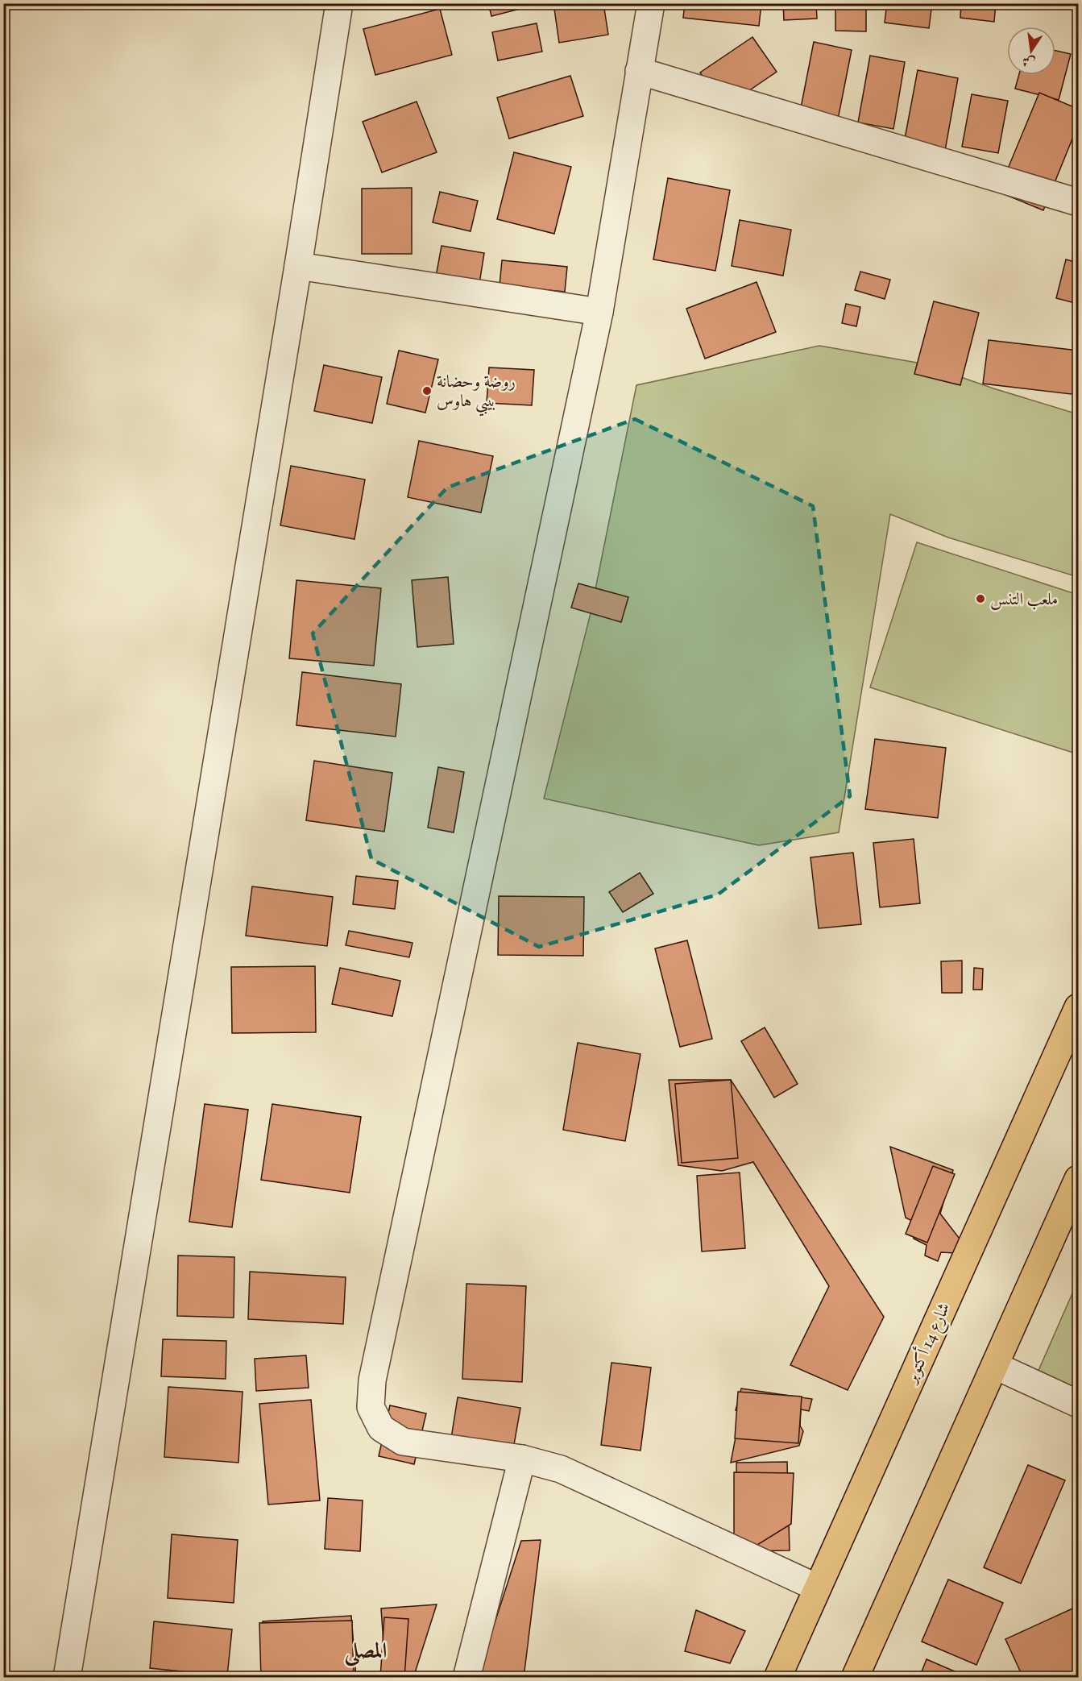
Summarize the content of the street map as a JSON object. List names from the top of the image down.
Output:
{
  "streets": {
    "main road": ["شارع 14 أكتوبر"]
  },
  "districts": ["المصلى"],
  "places": ["روضة وحضانة بيبي هاوس", "ملعب التنس"],
  "north": "bottom"
}
